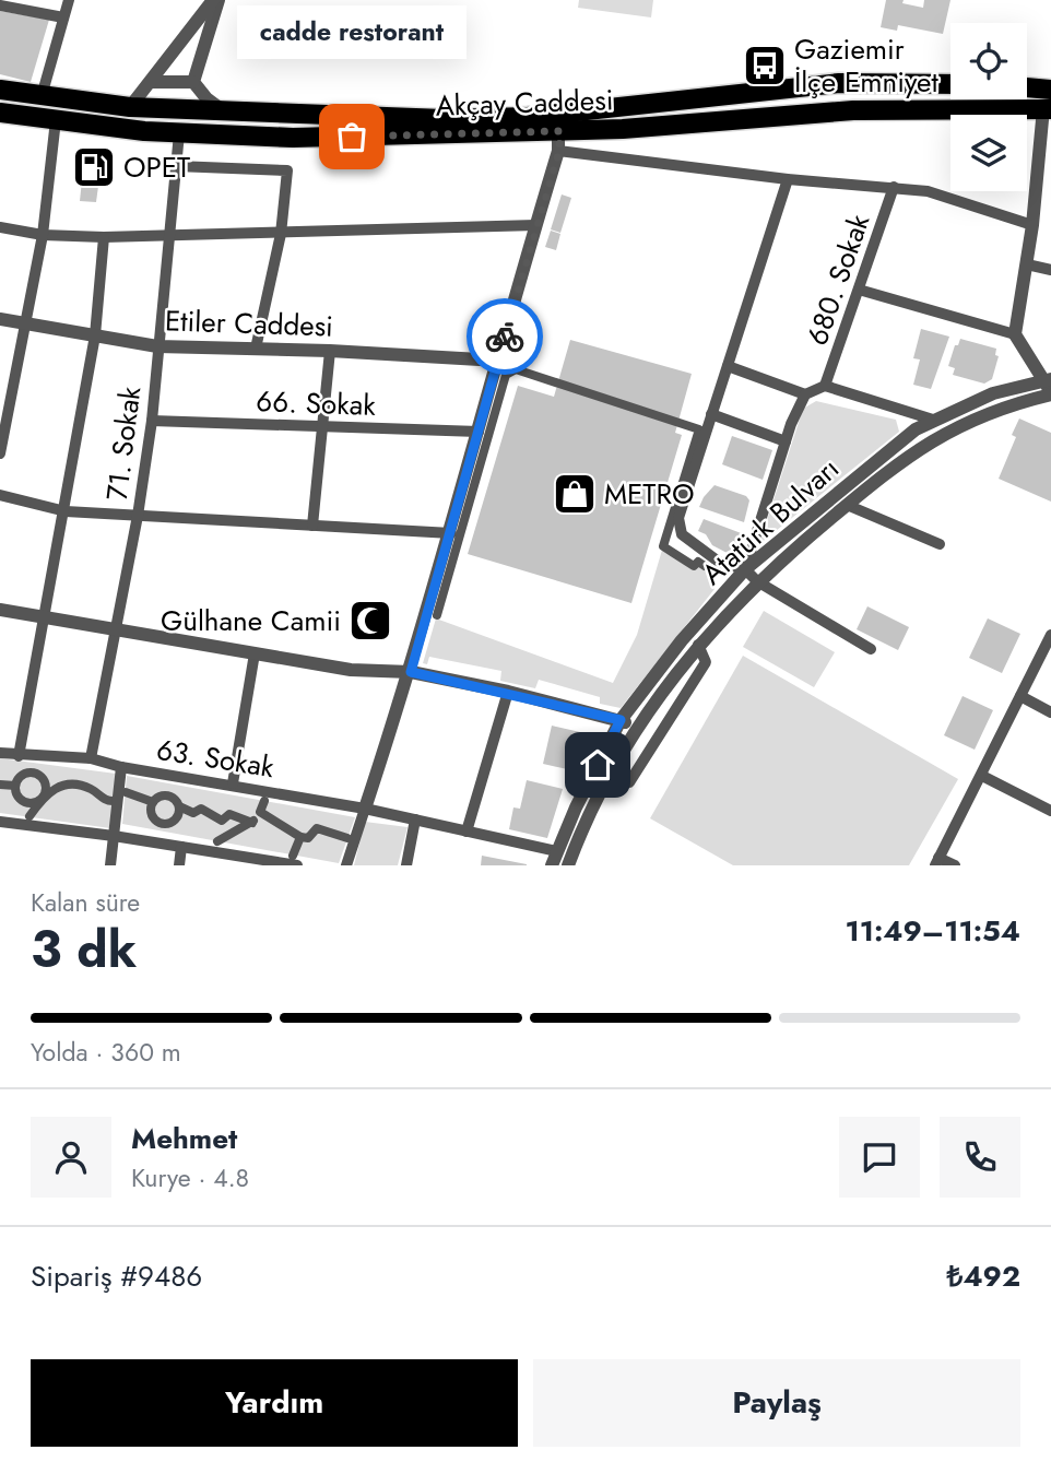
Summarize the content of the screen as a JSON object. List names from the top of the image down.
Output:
{
  "streets": {
    "highway": ["Akçay Caddesi"],
    "street": [
      "680. Sokak",
      "Etiler Caddesi",
      "66. Sokak",
      "71. Sokak",
      "Atatürk Bulvarı",
      "63. Sokak"
    ]
  },
  "crossings": [
    ["Akçay Caddesi", "71. Sokak"],
    ["Etiler Caddesi", "71. Sokak"],
    ["66. Sokak", "71. Sokak"],
    ["71. Sokak", "63. Sokak"],
    ["Atatürk Bulvarı", "63. Sokak"]
  ],
  "places": {
    "bus stop": ["Gaziemir İlçe Emniyet"],
    "other": ["cadde restorant"],
    "fuel station": ["OPET"],
    "shop": ["METRO"],
    "mosque": ["Gülhane Camii"]
  },
  "page": {
    "bubble": "cadde restorant",
    "heading": ["3 dk", "Kalan süre", "11:49–11:54"],
    "panel": [
      "Mehmet",
      "Kurye · 4.8",
      "Sipariş #9486",
      "₺492"
    ],
    "bar": "Yolda · 360 m",
    "buttons": ["Yardım", "Paylaş"]
  }
}
